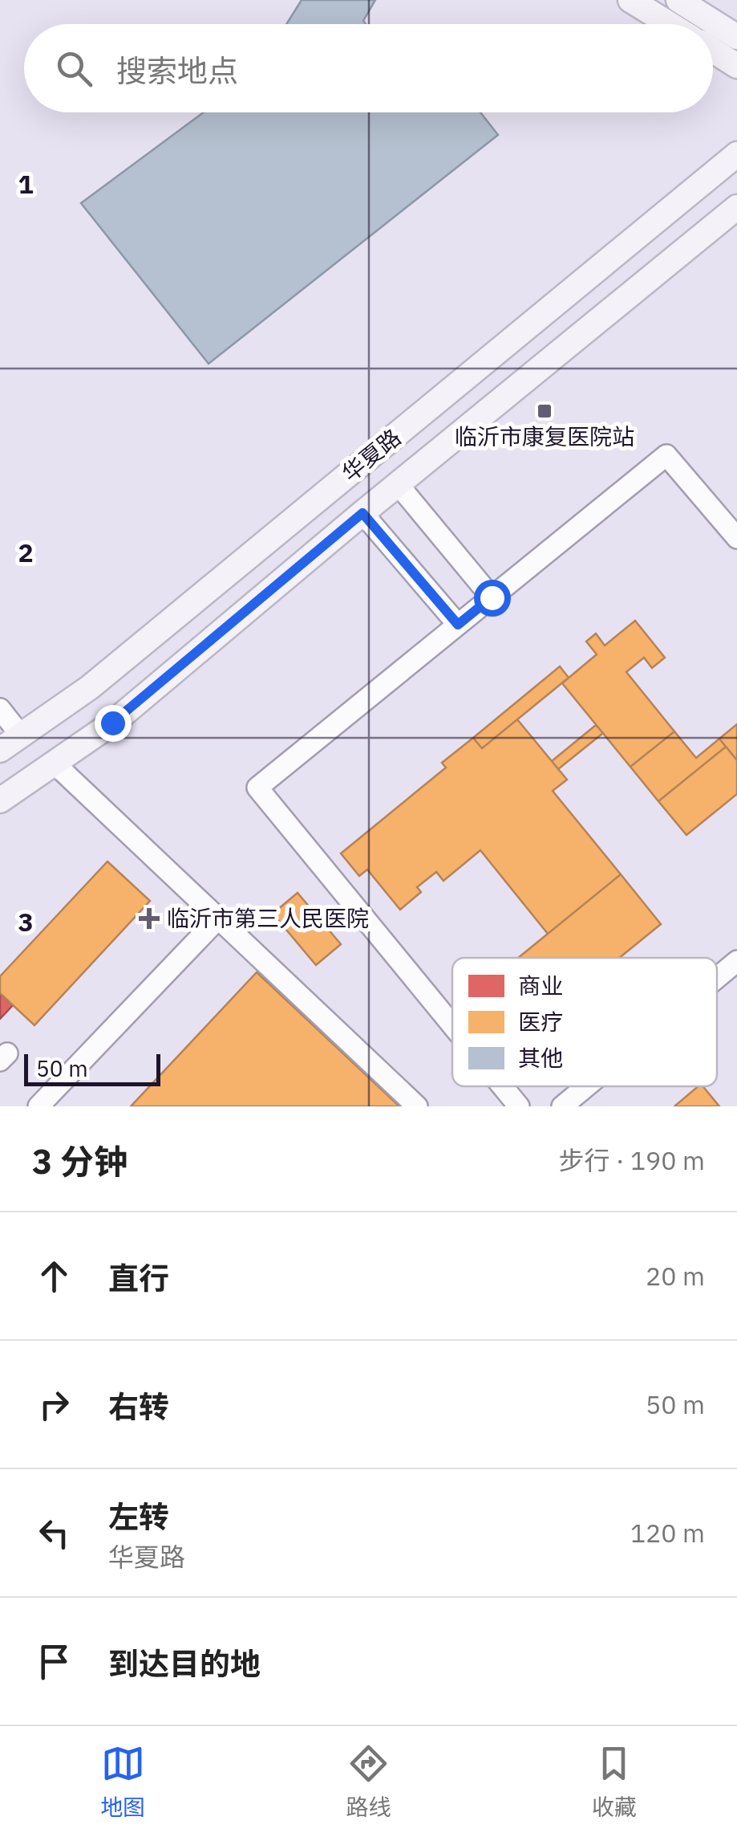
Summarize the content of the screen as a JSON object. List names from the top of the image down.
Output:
{
  "streets": {
    "main road": ["华夏路"]
  },
  "places": {
    "transit": ["临沂市康复医院站"],
    "health": ["临沂市第三人民医院"]
  },
  "legend": ["商业", "医疗", "其他"],
  "scale_bar": "50 m",
  "page": {
    "search": "搜索地点",
    "scale": "50 m",
    "heading": ["3 分钟", "步行 · 190 m"],
    "list": [
      ["直行", "20 m"],
      ["右转", "50 m"],
      ["左转", "华夏路", "120 m"],
      "到达目的地"
    ],
    "nav": ["地图", "路线", "收藏"]
  },
  "grid": {
    "rows": ["1", "2", "3"]
  }
}
